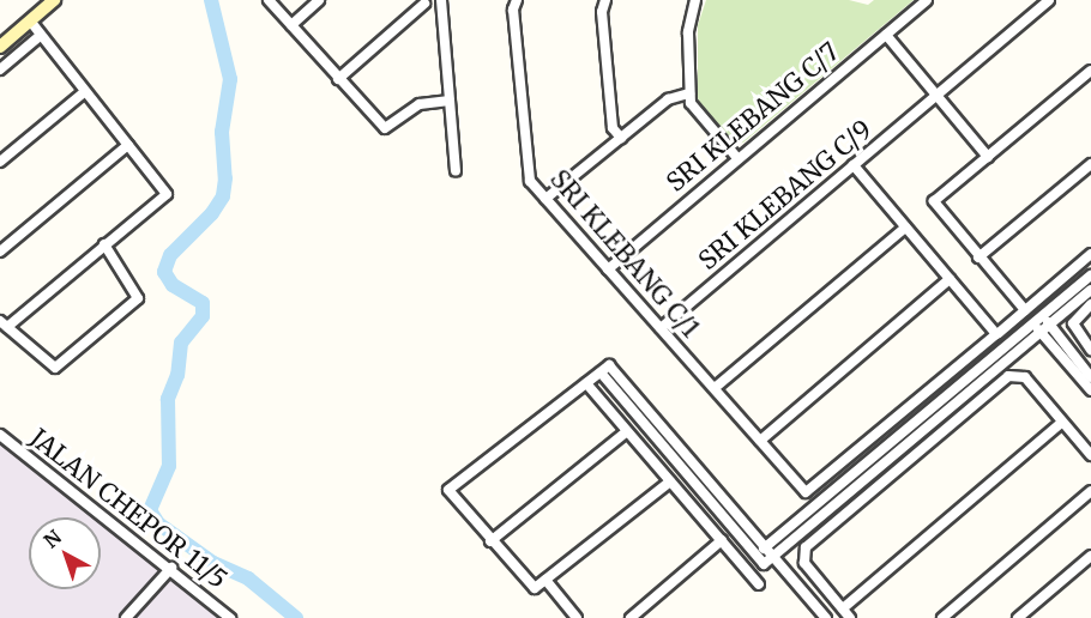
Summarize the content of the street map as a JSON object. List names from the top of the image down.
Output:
{
  "streets": {
    "street": [
      "SRI KLEBANG C/7",
      "SRI KLEBANG C/9",
      "SRI KLEBANG C/1",
      "JALAN CHEPOR 11/5"
    ]
  },
  "crossings": [
    ["SRI KLEBANG C/7", "SRI KLEBANG C/1"],
    ["SRI KLEBANG C/9", "SRI KLEBANG C/1"]
  ],
  "north": "top left"
}
